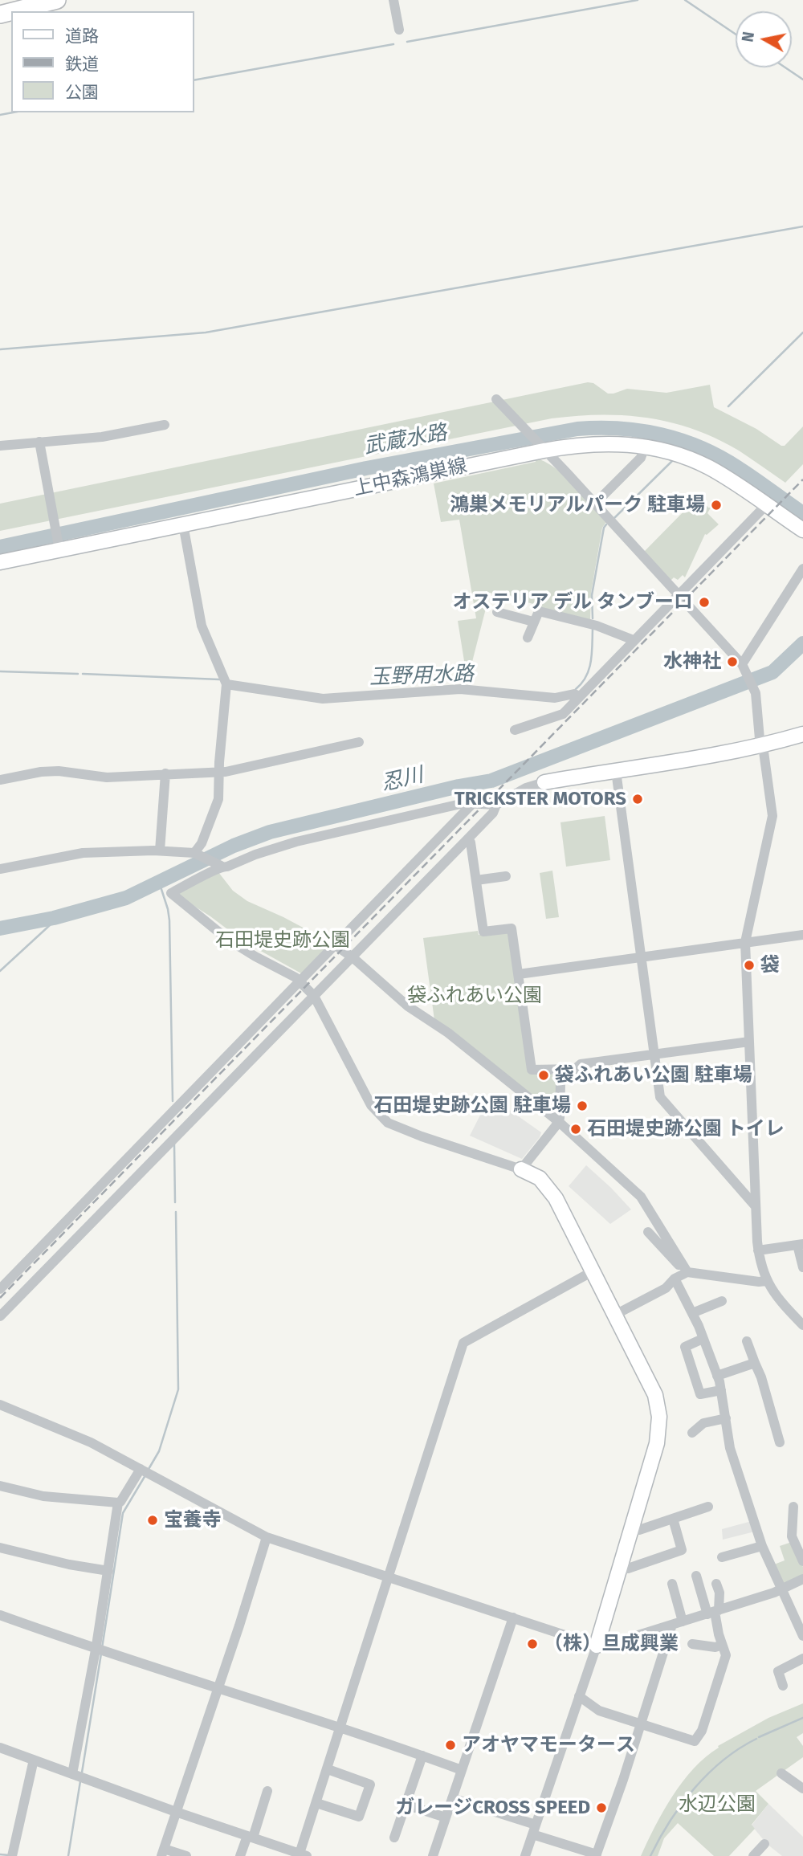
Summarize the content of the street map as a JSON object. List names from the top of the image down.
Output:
{
  "streets": {
    "main road": ["上中森鴻巣線"]
  },
  "water": ["武蔵水路", "玉野用水路", "忍川"],
  "parks": ["石田堤史跡公園", "袋ふれあい公園", "水辺公園"],
  "places": [
    "鴻巣メモリアルパーク 駐車場",
    "オステリア デル タンブーロ",
    "水神社",
    "TRICKSTER MOTORS",
    "袋",
    "袋ふれあい公園 駐車場",
    "石田堤史跡公園 駐車場",
    "石田堤史跡公園 トイレ",
    "宝養寺",
    "（株）旦成興業",
    "アオヤマモータース",
    "ガレージCROSS SPEED"
  ],
  "legend": ["道路", "鉄道", "公園"],
  "north": "left"
}
